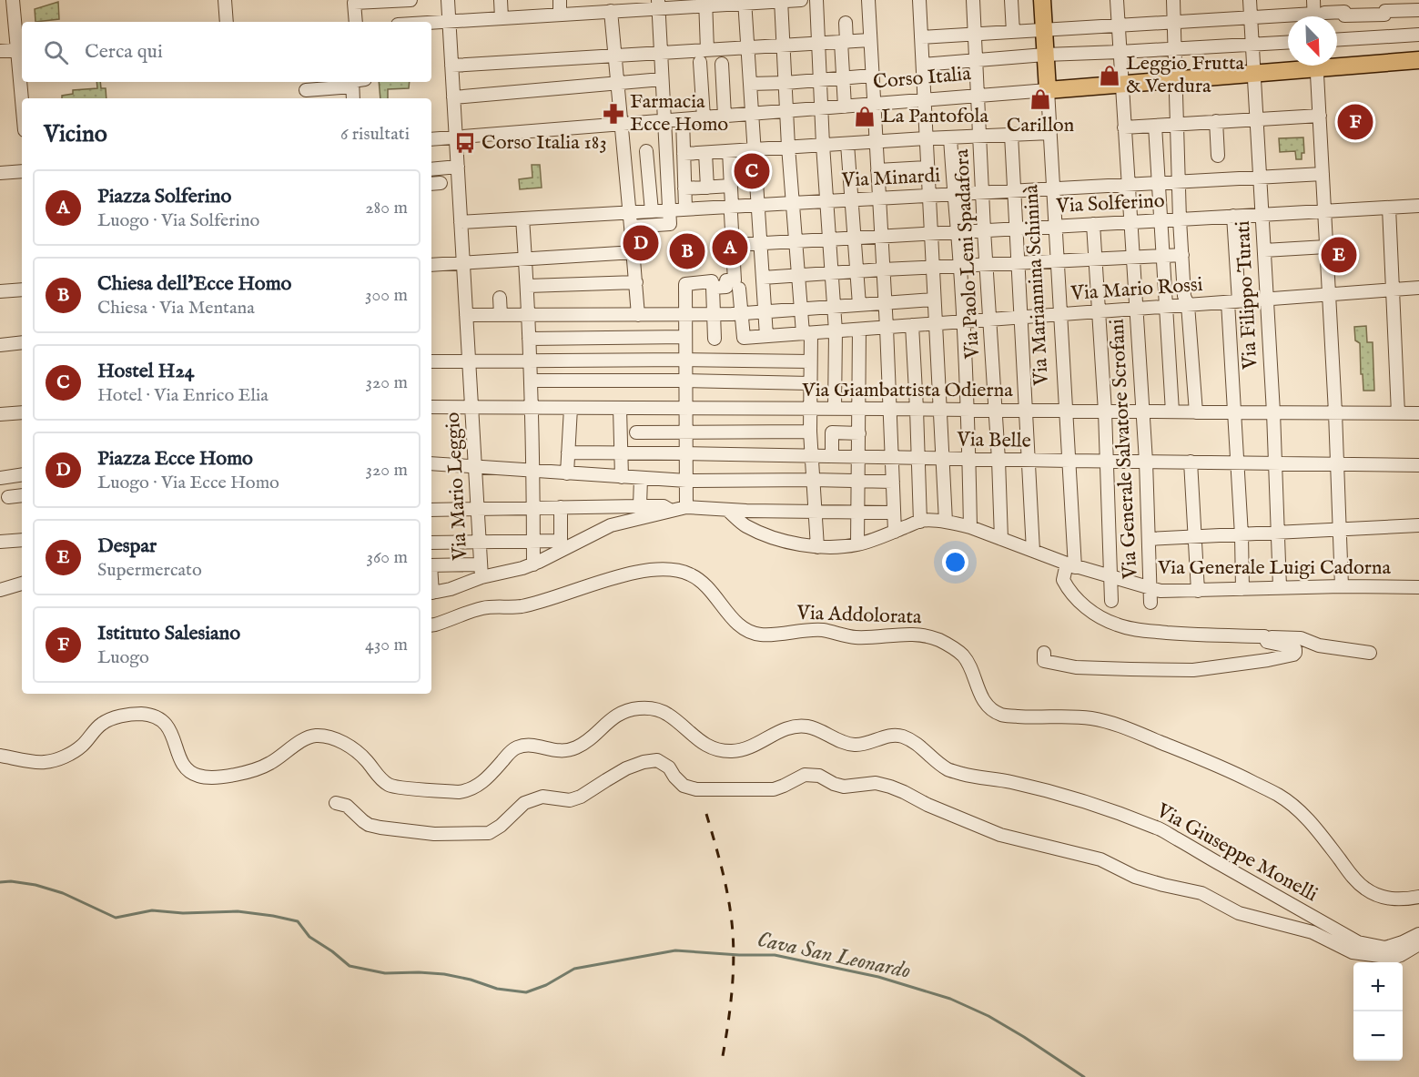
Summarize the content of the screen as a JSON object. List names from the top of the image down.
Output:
{
  "streets": {
    "main road": ["Corso Italia", "Via Mariannina Schininà"],
    "street": [
      "Via Minardi",
      "Via Solferino",
      "Via Paolo Leni Spadafora",
      "Via Mario Rossi",
      "Via Filippo Turati",
      "Via Giambattista Odierna",
      "Via Belle",
      "Via Generale Salvatore Scrofani",
      "Via Mario Leggio",
      "Via Generale Luigi Cadorna",
      "Via Addolorata",
      "Via Giuseppe Monelli"
    ]
  },
  "crossings": [
    ["Corso Italia", "Via Paolo Leni Spadafora"],
    ["Corso Italia", "Via Mariannina Schininà"],
    ["Corso Italia", "Via Filippo Turati"],
    ["Corso Italia", "Via Generale Salvatore Scrofani"],
    ["Corso Italia", "Via Mario Leggio"],
    ["Via Minardi", "Via Paolo Leni Spadafora"],
    ["Via Minardi", "Via Mariannina Schininà"],
    ["Via Minardi", "Via Filippo Turati"],
    ["Via Minardi", "Via Generale Salvatore Scrofani"],
    ["Via Minardi", "Via Mario Leggio"],
    ["Via Solferino", "Via Paolo Leni Spadafora"],
    ["Via Solferino", "Via Mariannina Schininà"],
    ["Via Solferino", "Via Filippo Turati"],
    ["Via Solferino", "Via Generale Salvatore Scrofani"],
    ["Via Paolo Leni Spadafora", "Via Mario Rossi"],
    ["Via Paolo Leni Spadafora", "Via Giambattista Odierna"],
    ["Via Paolo Leni Spadafora", "Via Belle"],
    ["Via Paolo Leni Spadafora", "Via Generale Luigi Cadorna"],
    ["Via Mariannina Schininà", "Via Mario Rossi"],
    ["Via Mariannina Schininà", "Via Giambattista Odierna"],
    ["Via Mariannina Schininà", "Via Belle"],
    ["Via Mariannina Schininà", "Via Generale Luigi Cadorna"],
    ["Via Mario Rossi", "Via Filippo Turati"],
    ["Via Mario Rossi", "Via Generale Salvatore Scrofani"],
    ["Via Filippo Turati", "Via Giambattista Odierna"],
    ["Via Filippo Turati", "Via Belle"],
    ["Via Filippo Turati", "Via Generale Luigi Cadorna"],
    ["Via Giambattista Odierna", "Via Generale Salvatore Scrofani"],
    ["Via Giambattista Odierna", "Via Mario Leggio"],
    ["Via Belle", "Via Generale Salvatore Scrofani"],
    ["Via Generale Salvatore Scrofani", "Via Generale Luigi Cadorna"]
  ],
  "water": ["Cava San Leonardo"],
  "places": {
    "shop": ["Leggio Frutta & Verdura", "Carillon", "La Pantofola"],
    "pharmacy": ["Farmacia Ecce Homo"],
    "bus stop": ["Corso Italia 183"]
  },
  "north": "bottom right",
  "page": {
    "search": "Cerca qui",
    "heading": ["Vicino", "6 risultati"],
    "pins": [
      "F",
      "C",
      "D",
      "A",
      "B",
      "E"
    ],
    "list": [
      {
        "mark": "A",
        "name": "Piazza Solferino",
        "note": "Luogo · Via Solferino",
        "value": "280 m"
      },
      {
        "mark": "B",
        "name": "Chiesa dell'Ecce Homo",
        "note": "Chiesa · Via Mentana",
        "value": "300 m"
      },
      {
        "mark": "C",
        "name": "Hostel H24",
        "note": "Hotel · Via Enrico Elia",
        "value": "320 m"
      },
      {
        "mark": "D",
        "name": "Piazza Ecce Homo",
        "note": "Luogo · Via Ecce Homo",
        "value": "320 m"
      },
      {
        "mark": "E",
        "name": "Despar",
        "note": "Supermercato",
        "value": "360 m"
      },
      {
        "mark": "F",
        "name": "Istituto Salesiano",
        "note": "Luogo",
        "value": "430 m"
      }
    ],
    "map_buttons": ["+", "−"]
  }
}
